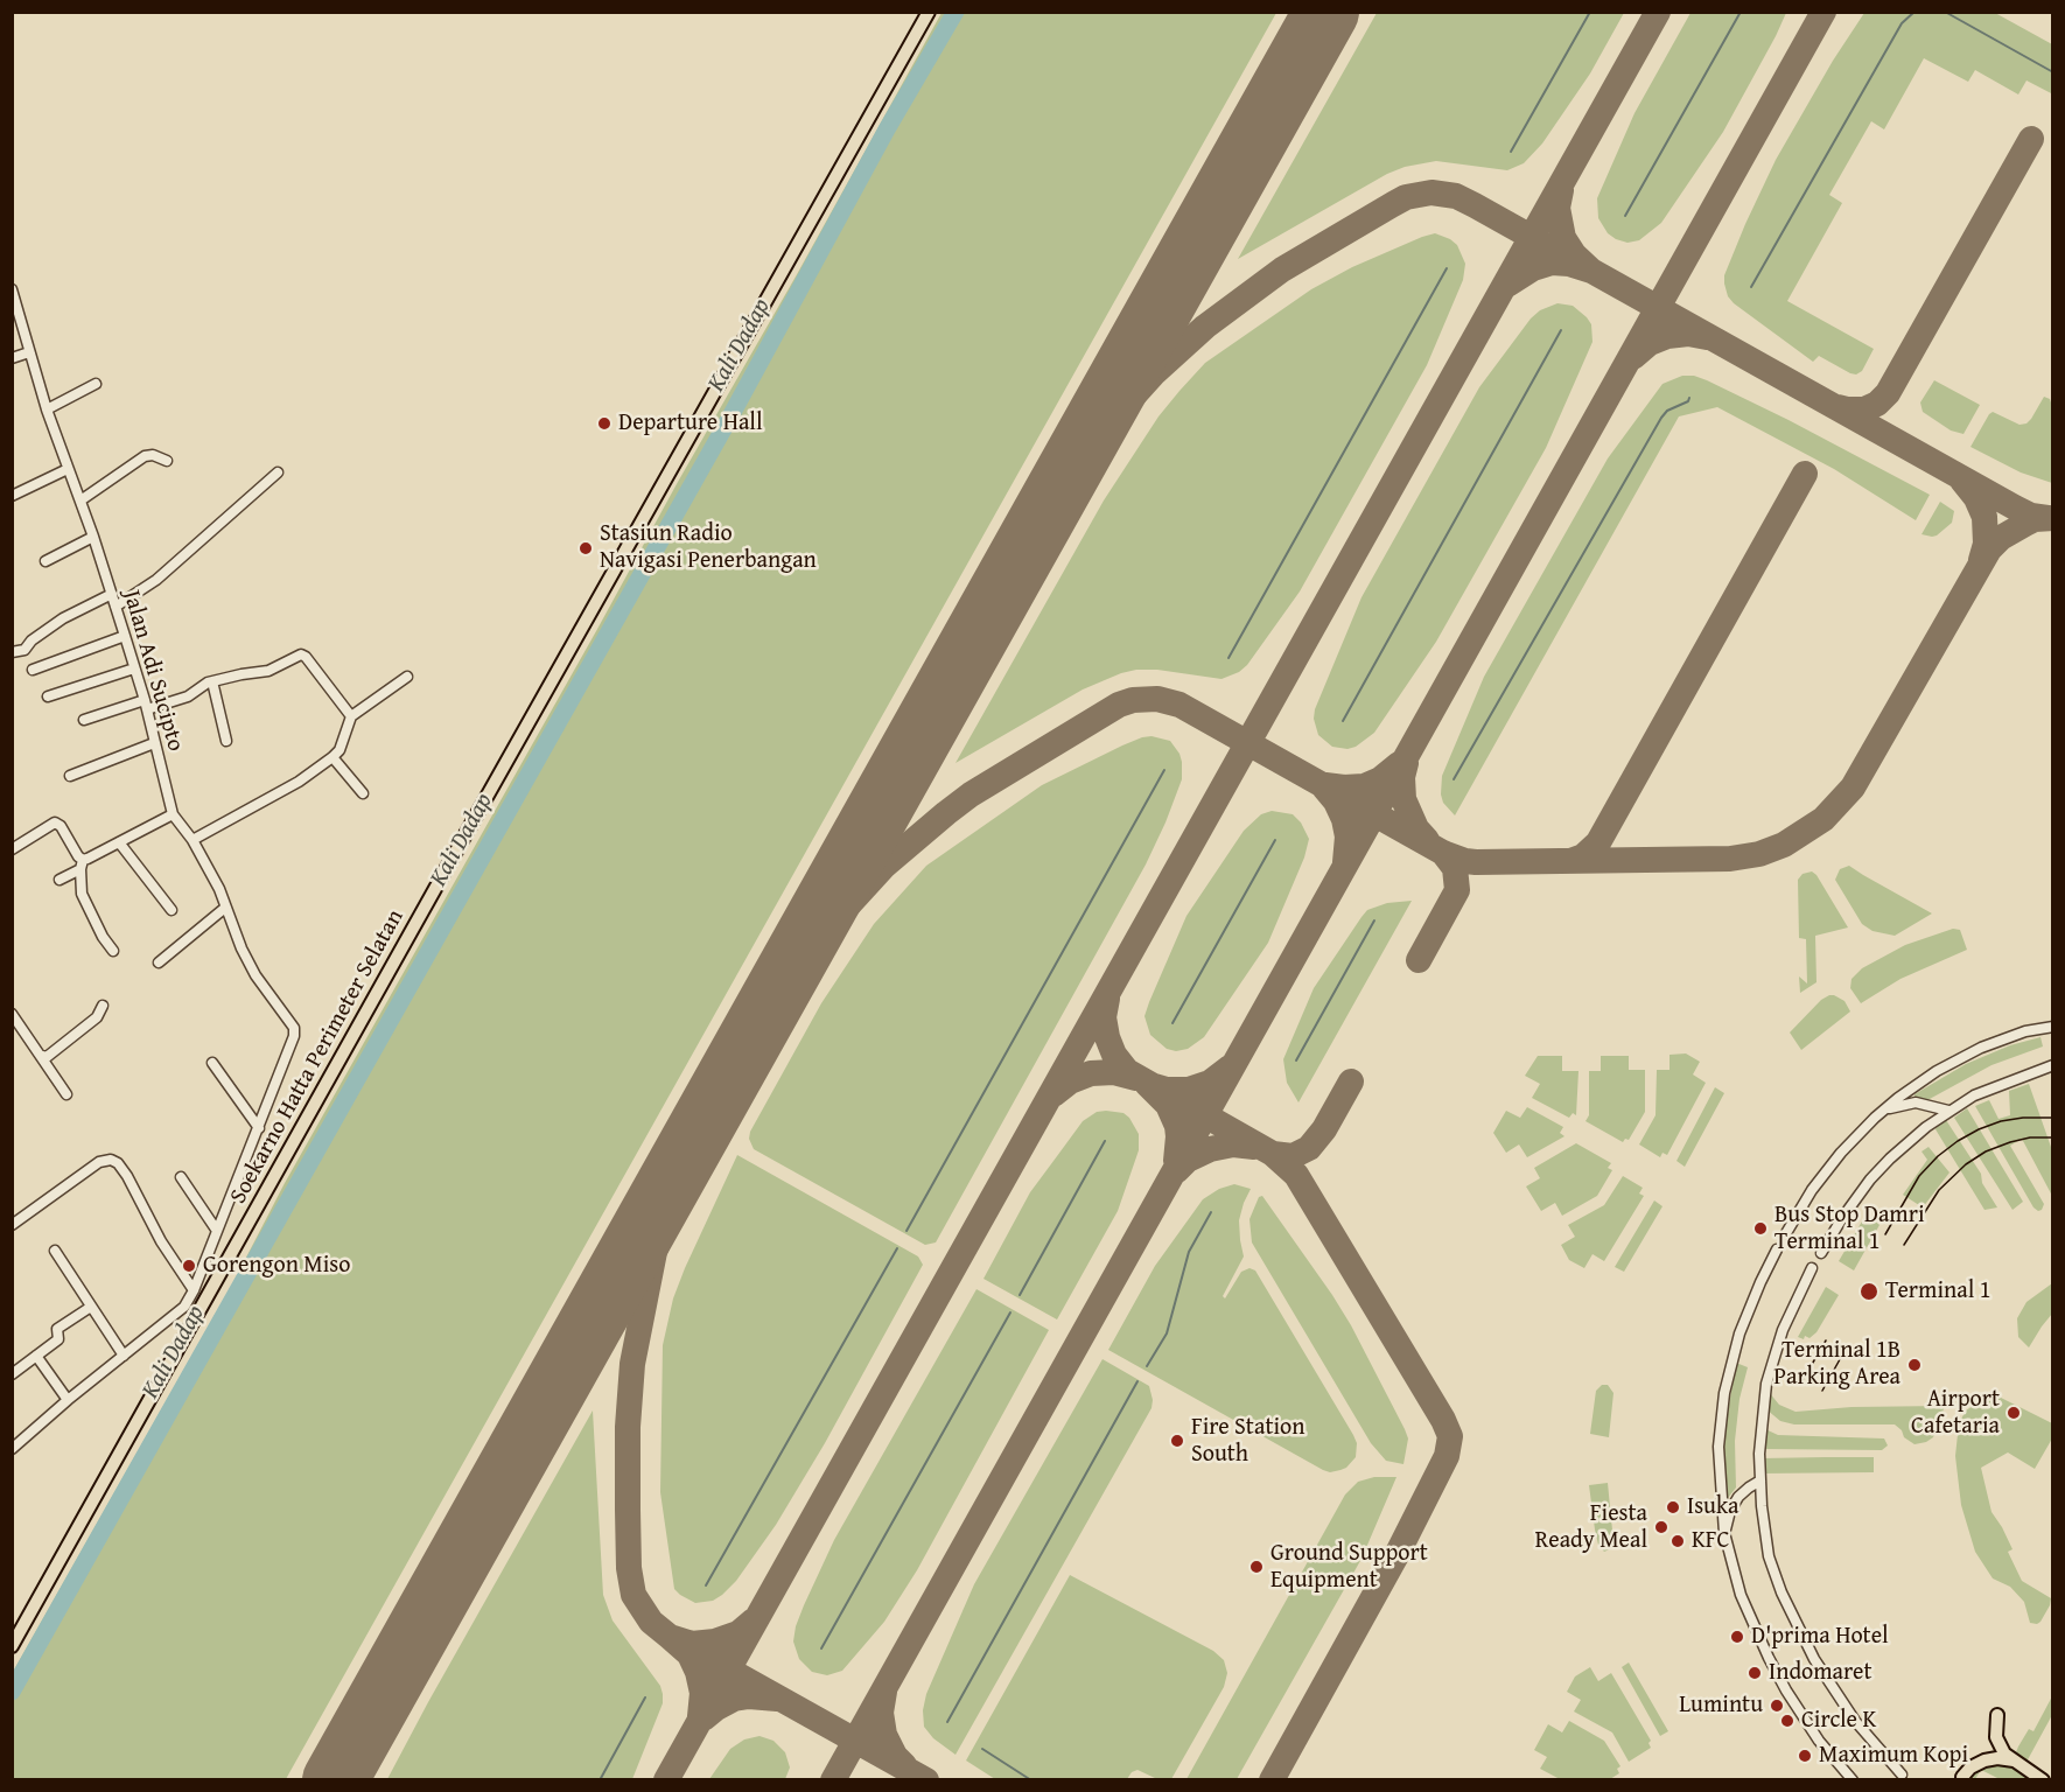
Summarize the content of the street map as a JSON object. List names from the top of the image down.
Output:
{
  "streets": {
    "main road": ["Soekarno Hatta Perimeter Selatan"],
    "street": ["Jalan Adi Sucipto"]
  },
  "water": ["Kali Dadap"],
  "places": [
    "Departure Hall",
    "Stasiun Radio Navigasi Penerbangan",
    "Bus Stop Damri Terminal 1",
    "Gorengon Miso",
    "Terminal 1",
    "Terminal 1B Parking Area",
    "Airport Cafetaria",
    "Fire Station South",
    "Isuka",
    "Fiesta Ready Meal",
    "KFC",
    "Ground Support Equipment",
    "D'prima Hotel",
    "Indomaret",
    "Lumintu",
    "Circle K",
    "Maximum Kopi"
  ]
}
